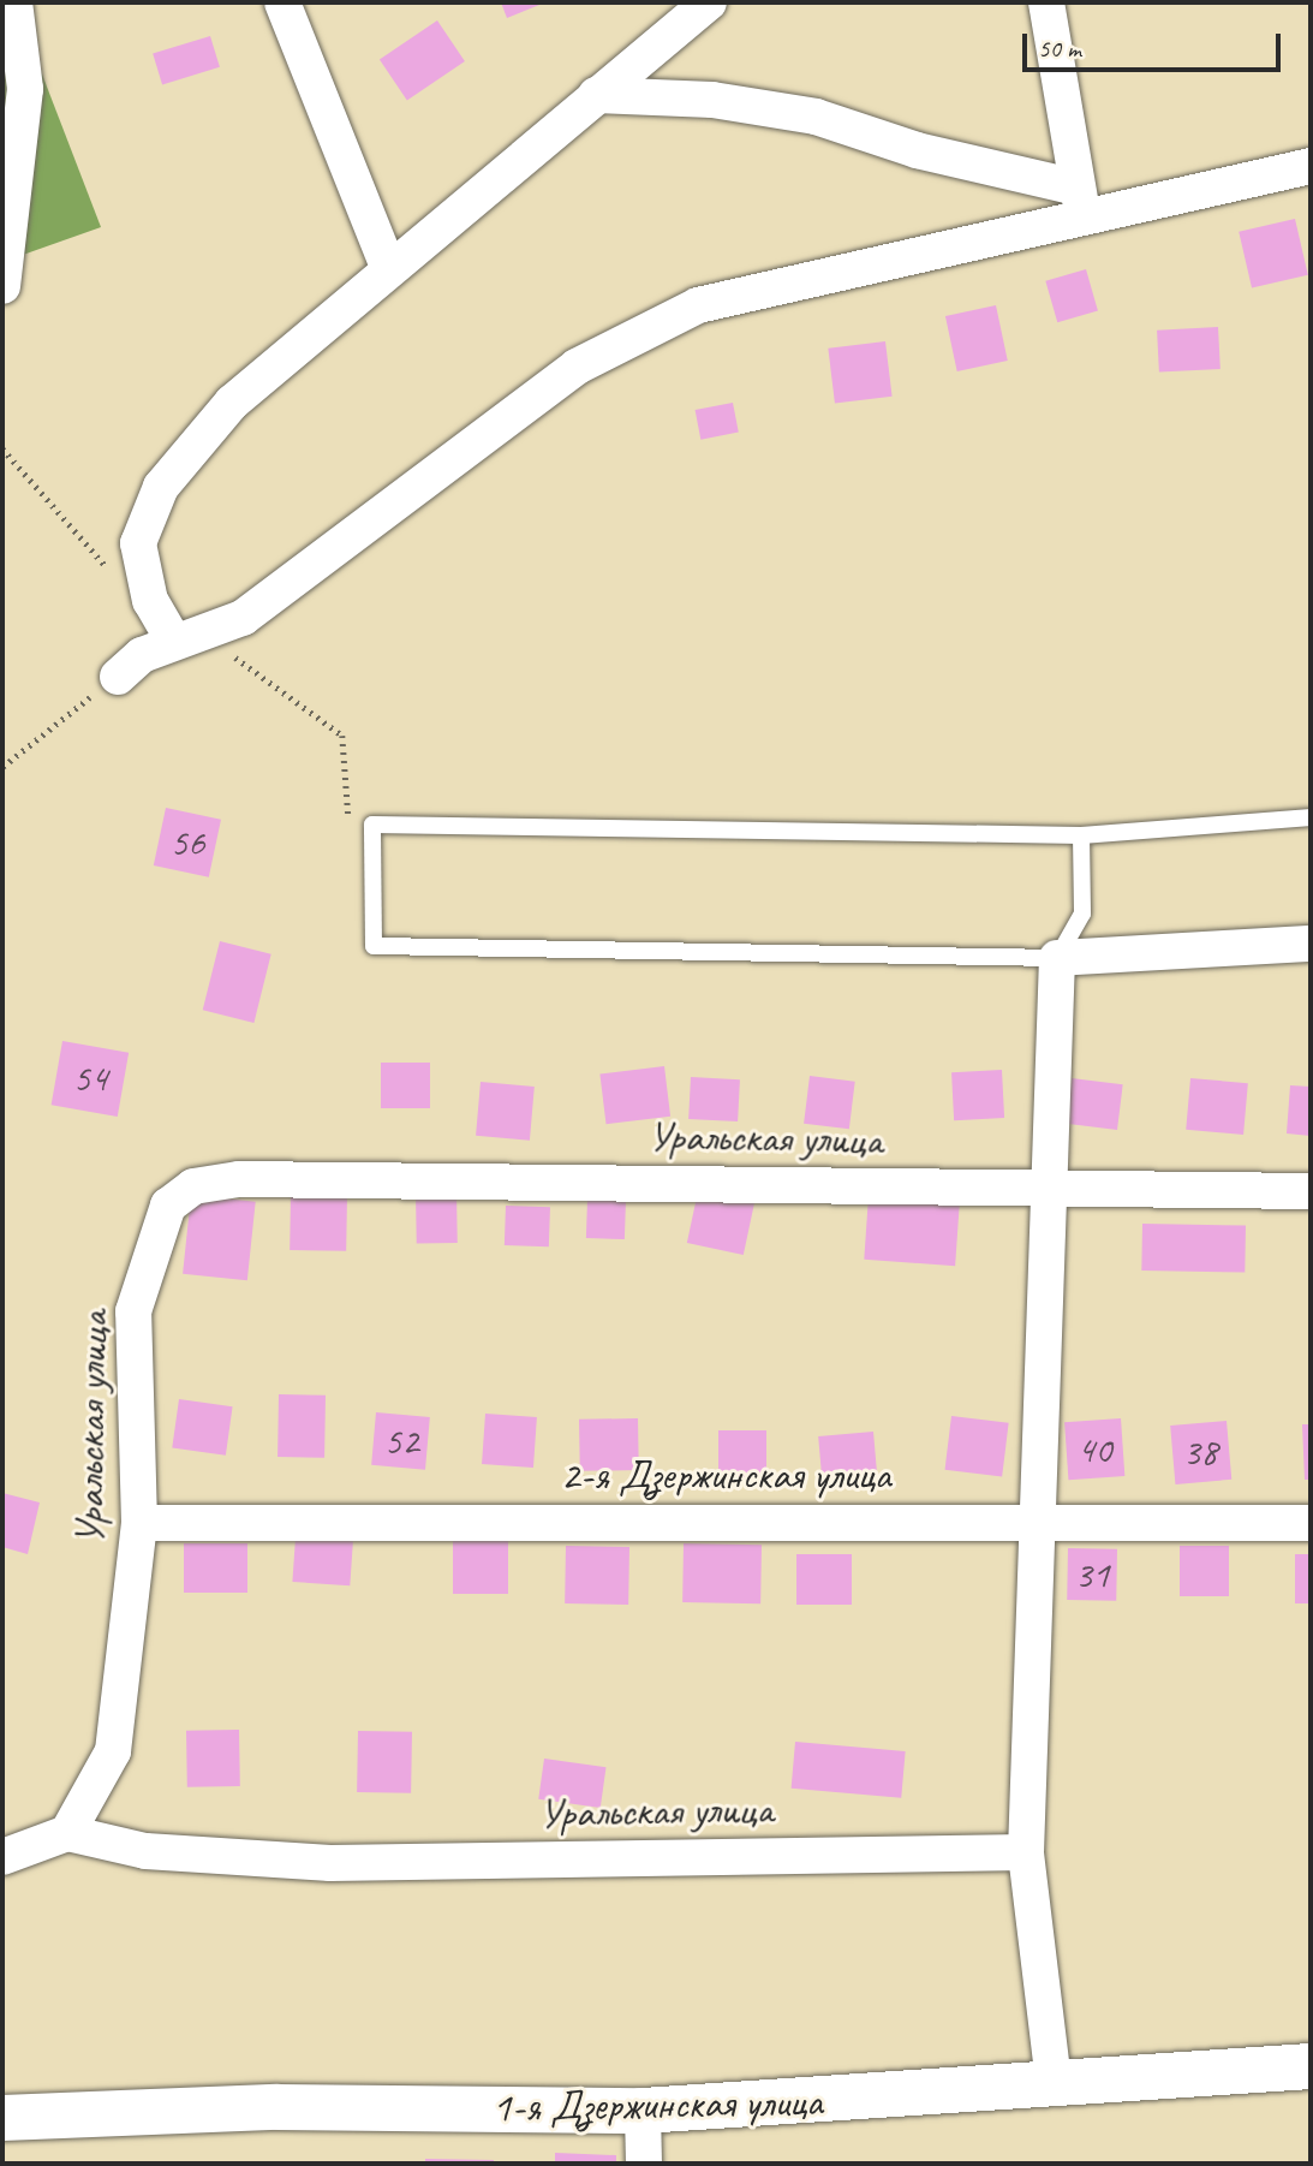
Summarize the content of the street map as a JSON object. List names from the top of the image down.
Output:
{
  "streets": {
    "street": ["Уральская улица", "2-я Дзержинская улица", "1-я Дзержинская улица"]
  },
  "crossings": [
    ["Уральская улица", "2-я Дзержинская улица"]
  ],
  "house_numbers": [
    "56",
    "54",
    "52",
    "40",
    "38",
    "31"
  ],
  "scale_bar": "50 m"
}
